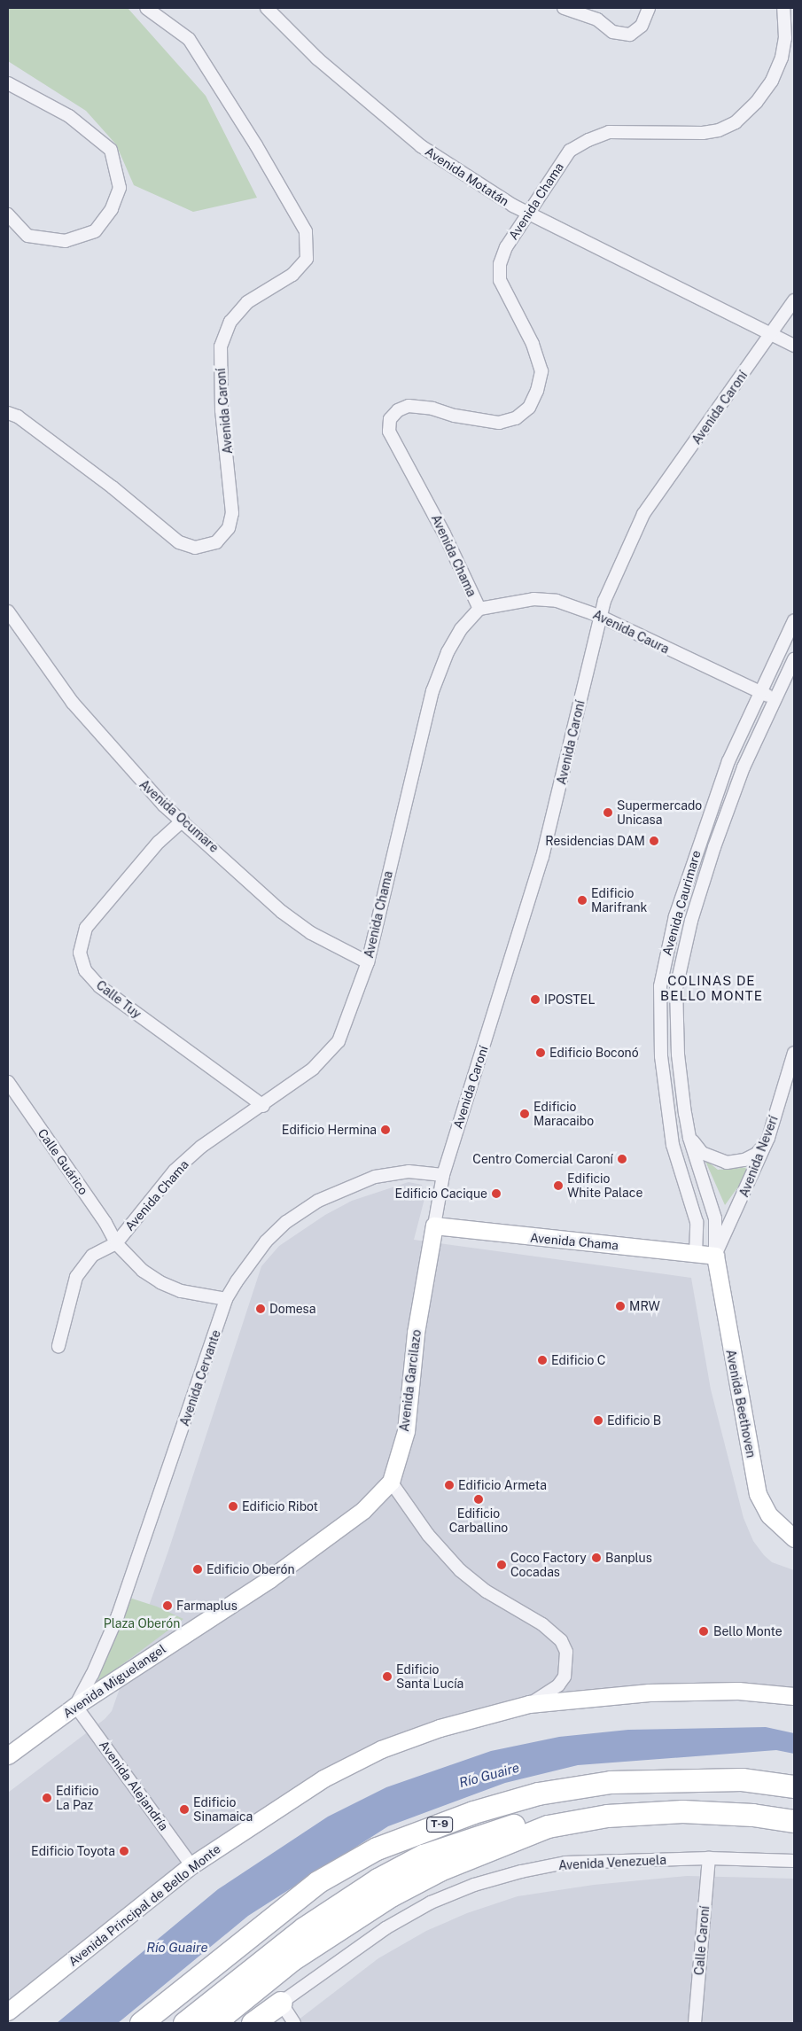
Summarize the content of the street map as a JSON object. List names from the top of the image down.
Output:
{
  "streets": {
    "highway": ["T-9"],
    "street": [
      "Avenida Motatán",
      "Avenida Chama",
      "Avenida Caroní",
      "Avenida Caura",
      "Avenida Ocumare",
      "Avenida Caurimare",
      "Calle Tuy",
      "Avenida Neverí",
      "Calle Guárico",
      "Avenida Cervante",
      "Avenida Garcilazo",
      "Avenida Beethoven",
      "Avenida Miguelangel",
      "Avenida Alejandría",
      "Avenida Venezuela",
      "Avenida Principal de Bello Monte",
      "Calle Caroní"
    ]
  },
  "crossings": [
    ["Avenida Motatán", "Avenida Chama"],
    ["Avenida Motatán", "Avenida Caroní"],
    ["Avenida Chama", "Avenida Caroní"],
    ["Avenida Chama", "Avenida Caura"],
    ["Avenida Chama", "Avenida Ocumare"],
    ["Avenida Chama", "Avenida Caurimare"],
    ["Avenida Chama", "Calle Tuy"],
    ["Avenida Chama", "Avenida Neverí"],
    ["Avenida Chama", "Calle Guárico"],
    ["Avenida Chama", "Avenida Garcilazo"],
    ["Avenida Chama", "Avenida Beethoven"],
    ["Avenida Caroní", "Avenida Caura"],
    ["Avenida Caroní", "Avenida Cervante"],
    ["Avenida Caroní", "Avenida Garcilazo"],
    ["Avenida Caura", "Avenida Caurimare"],
    ["Avenida Ocumare", "Calle Tuy"],
    ["Avenida Caurimare", "Avenida Neverí"],
    ["Avenida Caurimare", "Avenida Beethoven"],
    ["Avenida Neverí", "Avenida Beethoven"],
    ["Avenida Cervante", "Avenida Miguelangel"],
    ["Avenida Cervante", "Avenida Alejandría"],
    ["Avenida Garcilazo", "Avenida Miguelangel"],
    ["Avenida Miguelangel", "Avenida Alejandría"],
    ["Avenida Alejandría", "Avenida Principal de Bello Monte"],
    ["Avenida Venezuela", "Calle Caroní"]
  ],
  "districts": ["COLINAS DE BELLO MONTE"],
  "water": ["Río Guaire"],
  "parks": ["Plaza Oberón"],
  "places": [
    "Supermercado Unicasa",
    "Residencias DAM",
    "Edificio Marifrank",
    "IPOSTEL",
    "Edificio Boconó",
    "Edificio Maracaibo",
    "Edificio Hermina",
    "Centro Comercial Caroní",
    "Edificio White Palace",
    "Edificio Cacique",
    "MRW",
    "Domesa",
    "Edificio C",
    "Edificio B",
    "Edificio Armeta",
    "Edificio Carballino",
    "Edificio Ribot",
    "Banplus",
    "Coco Factory Cocadas",
    "Edificio Oberón",
    "Farmaplus",
    "Bello Monte",
    "Edificio Santa Lucía",
    "Edificio La Paz",
    "Edificio Sinamaica",
    "Edificio Toyota"
  ]
}
